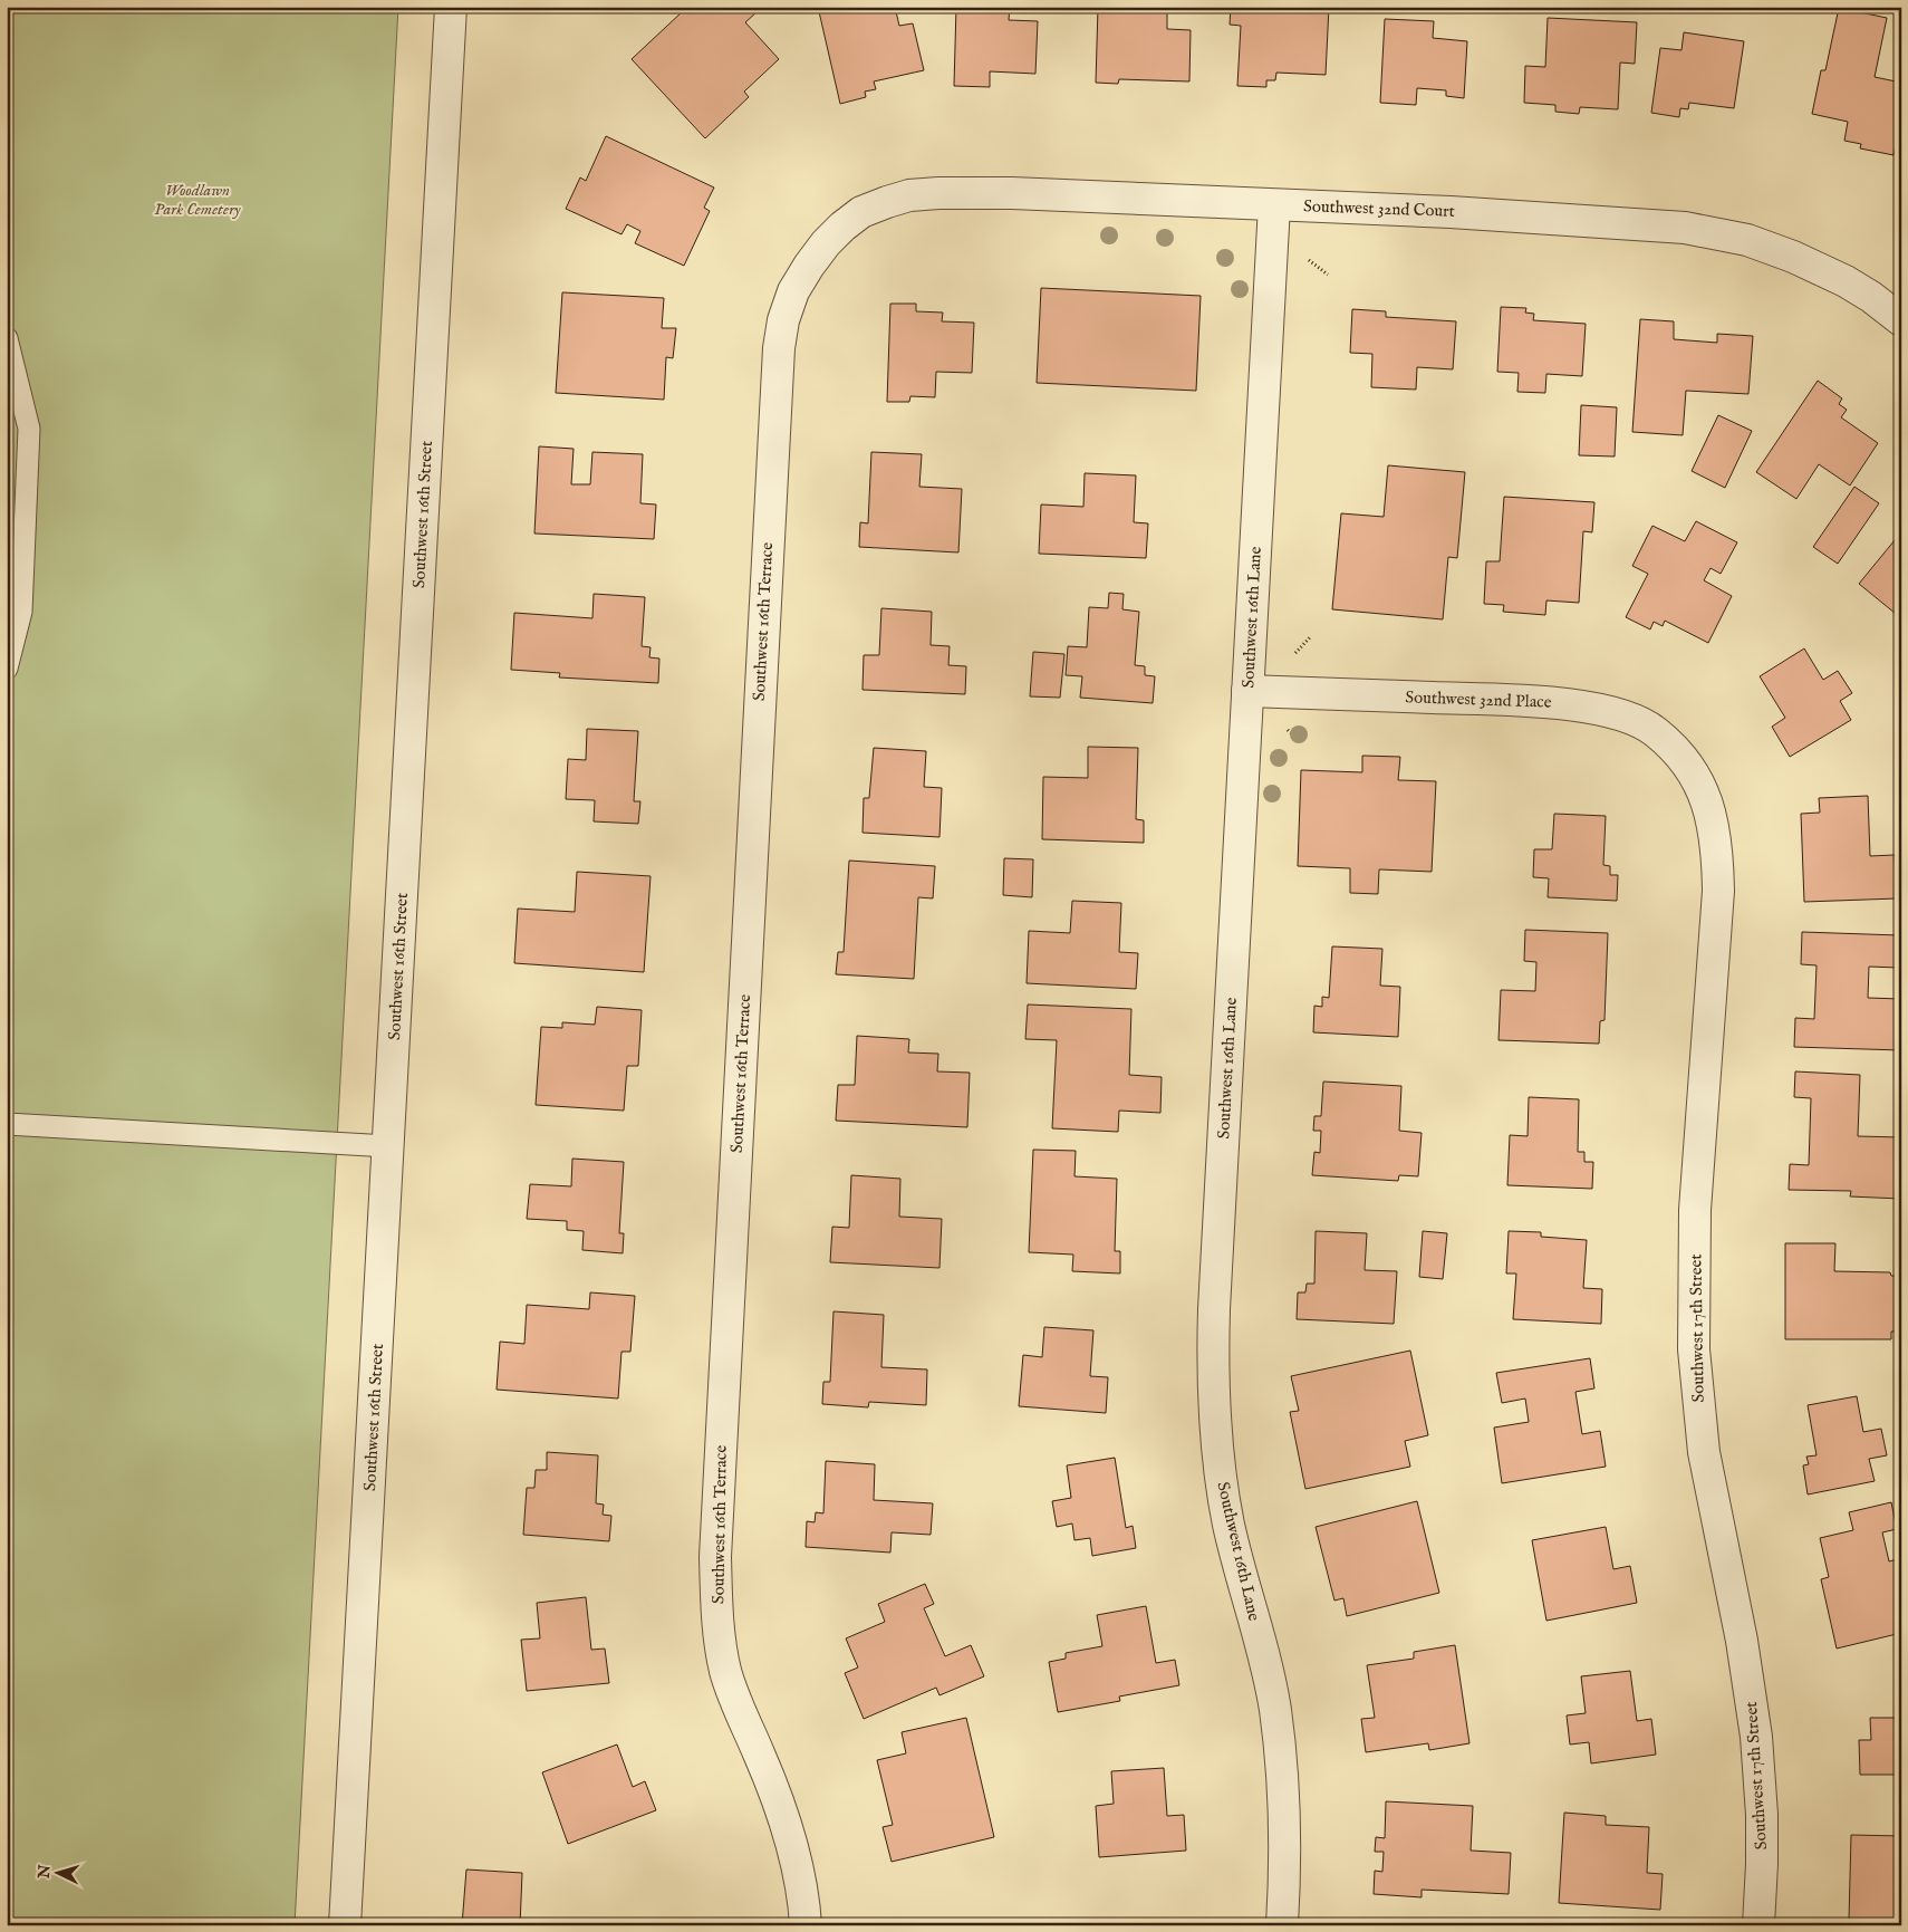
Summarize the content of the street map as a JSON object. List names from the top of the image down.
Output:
{
  "streets": {
    "street": [
      "Southwest 32nd Court",
      "Southwest 16th Street",
      "Southwest 16th Lane",
      "Southwest 16th Terrace",
      "Southwest 32nd Place",
      "Southwest 17th Street"
    ]
  },
  "crossings": [
    ["Southwest 32nd Court", "Southwest 16th Lane"],
    ["Southwest 32nd Court", "Southwest 16th Terrace"],
    ["Southwest 16th Lane", "Southwest 32nd Place"],
    ["Southwest 32nd Place", "Southwest 17th Street"]
  ],
  "parks": ["Woodlawn Park Cemetery"],
  "north": "left"
}
